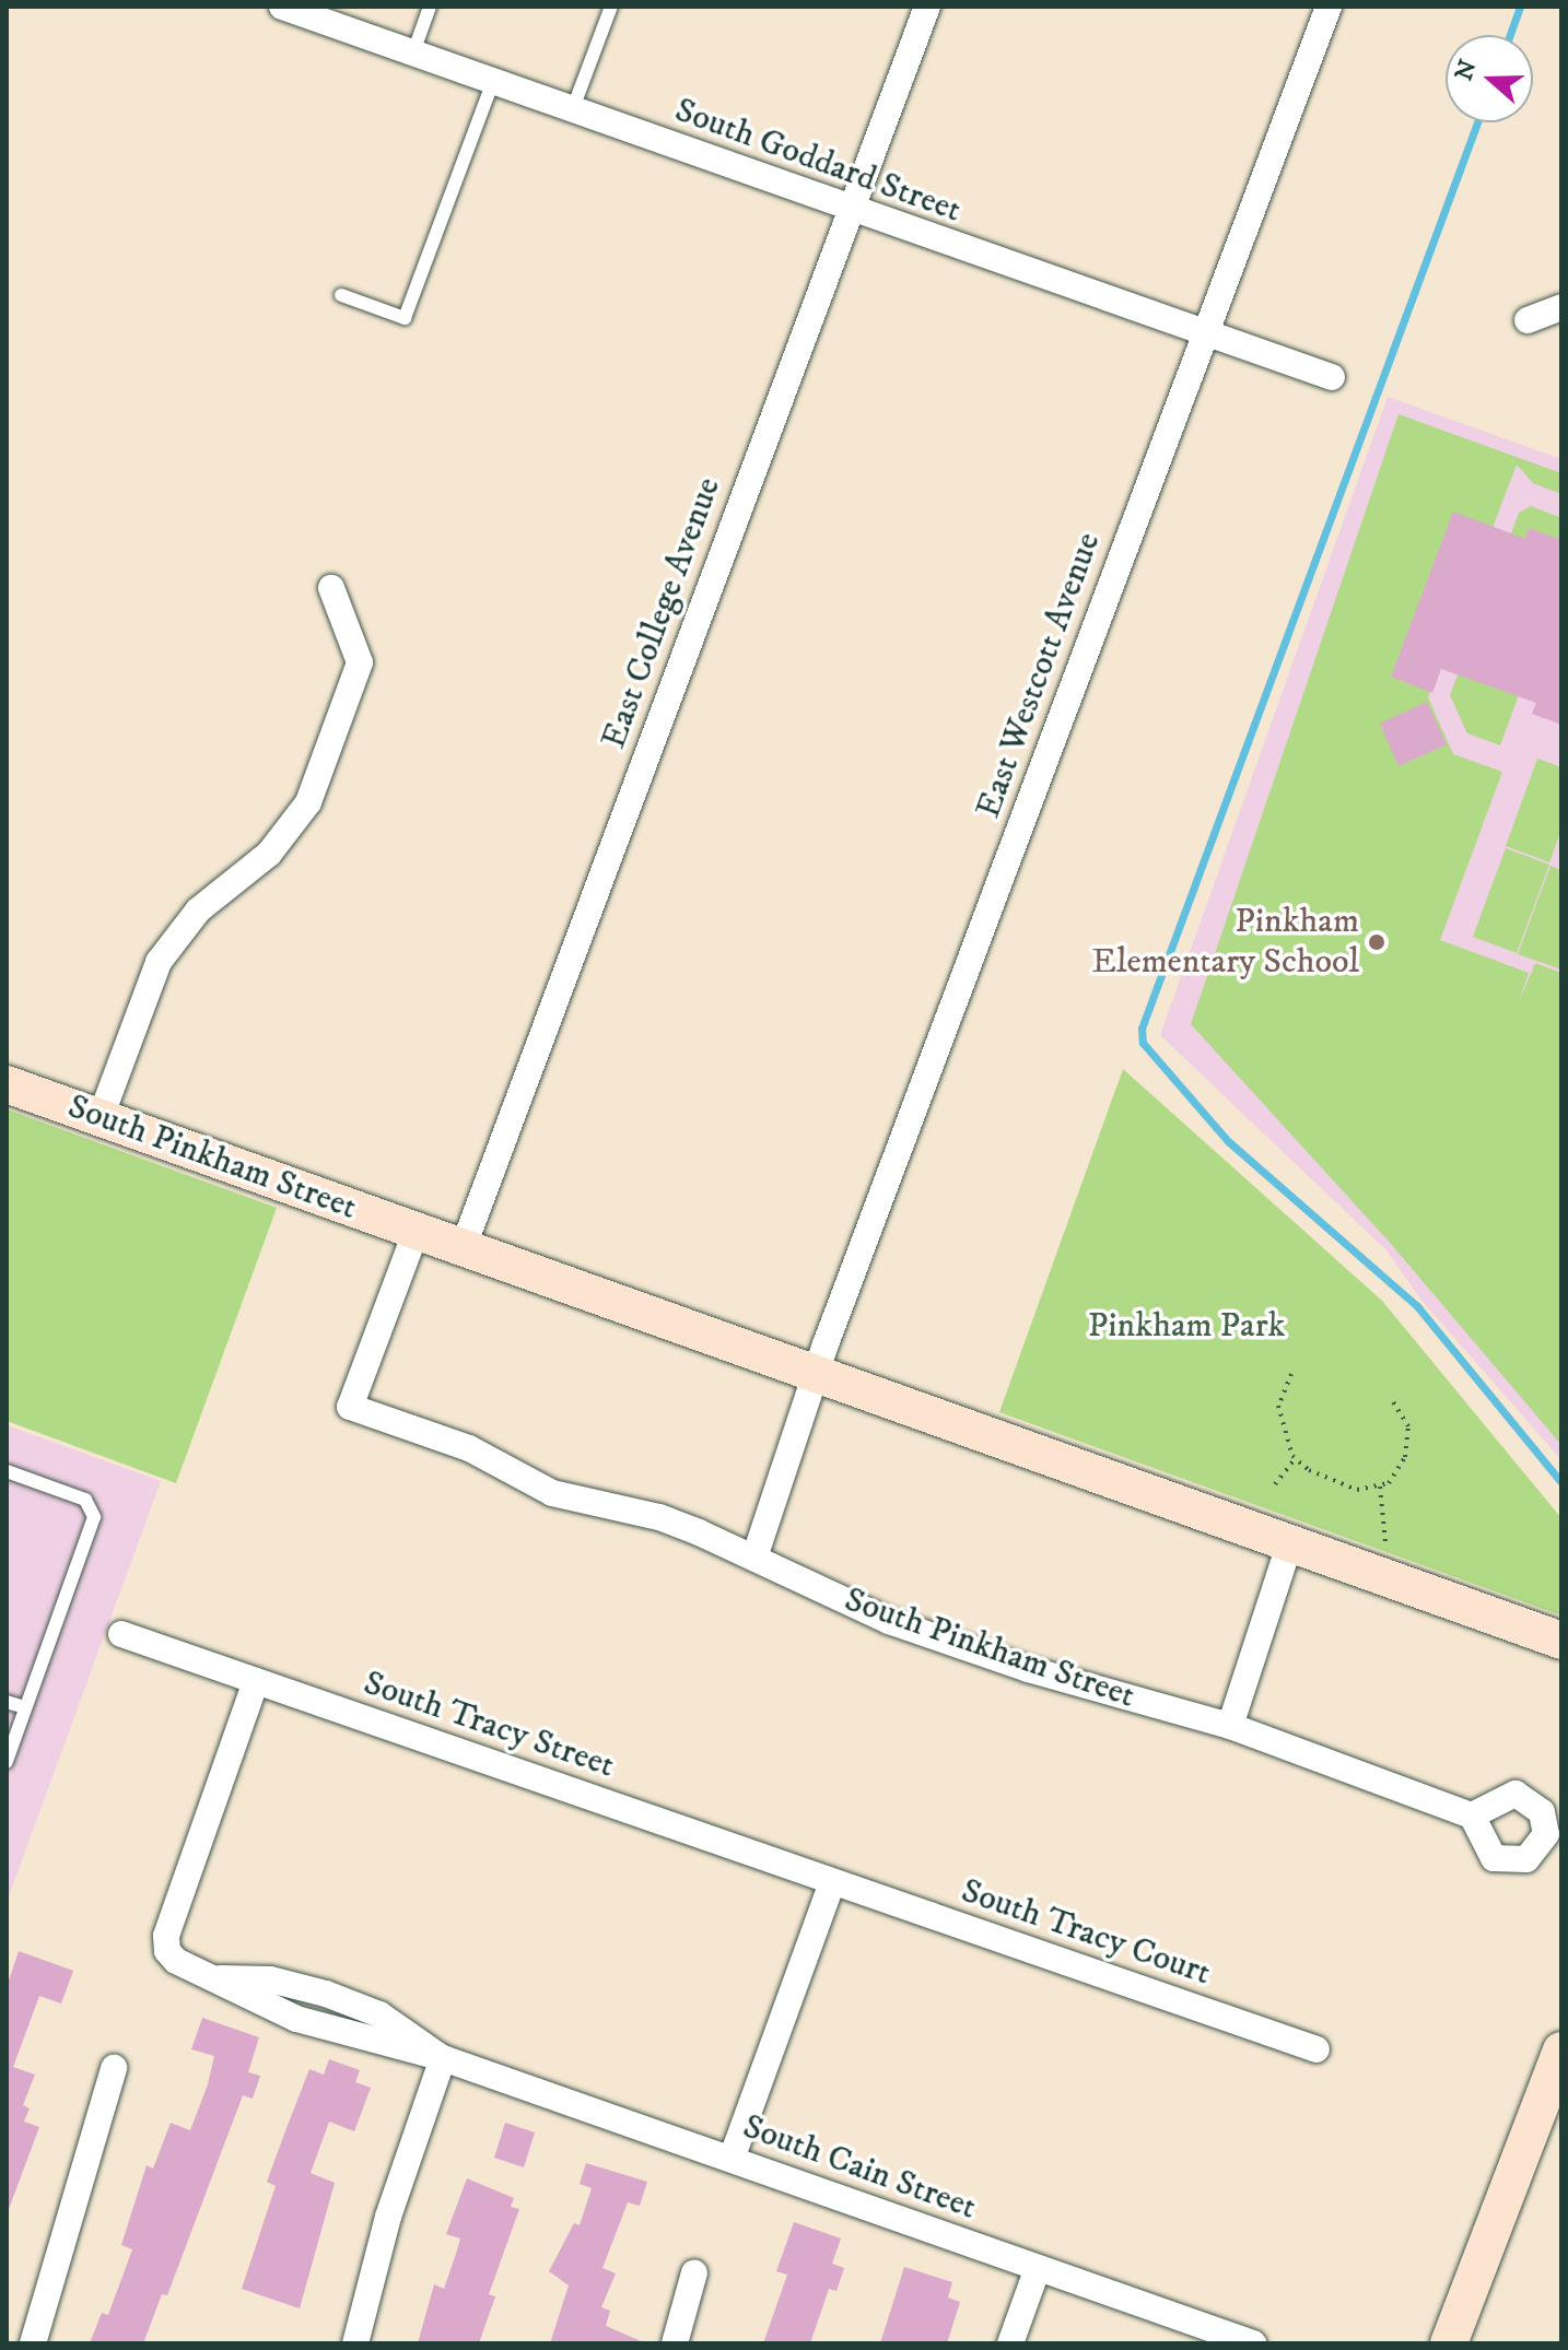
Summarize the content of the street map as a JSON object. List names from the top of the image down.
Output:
{
  "streets": {
    "street": [
      "South Goddard Street",
      "East College Avenue",
      "East Westcott Avenue",
      "South Pinkham Street",
      "South Tracy Street",
      "South Tracy Court",
      "South Cain Street"
    ]
  },
  "crossings": [
    ["South Goddard Street", "East College Avenue"],
    ["South Goddard Street", "East Westcott Avenue"],
    ["East College Avenue", "South Pinkham Street"],
    ["East Westcott Avenue", "South Pinkham Street"],
    ["South Tracy Street", "South Tracy Court"],
    ["South Tracy Street", "South Cain Street"]
  ],
  "parks": ["Pinkham Park"],
  "places": ["Pinkham Elementary School"],
  "north": "left"
}
